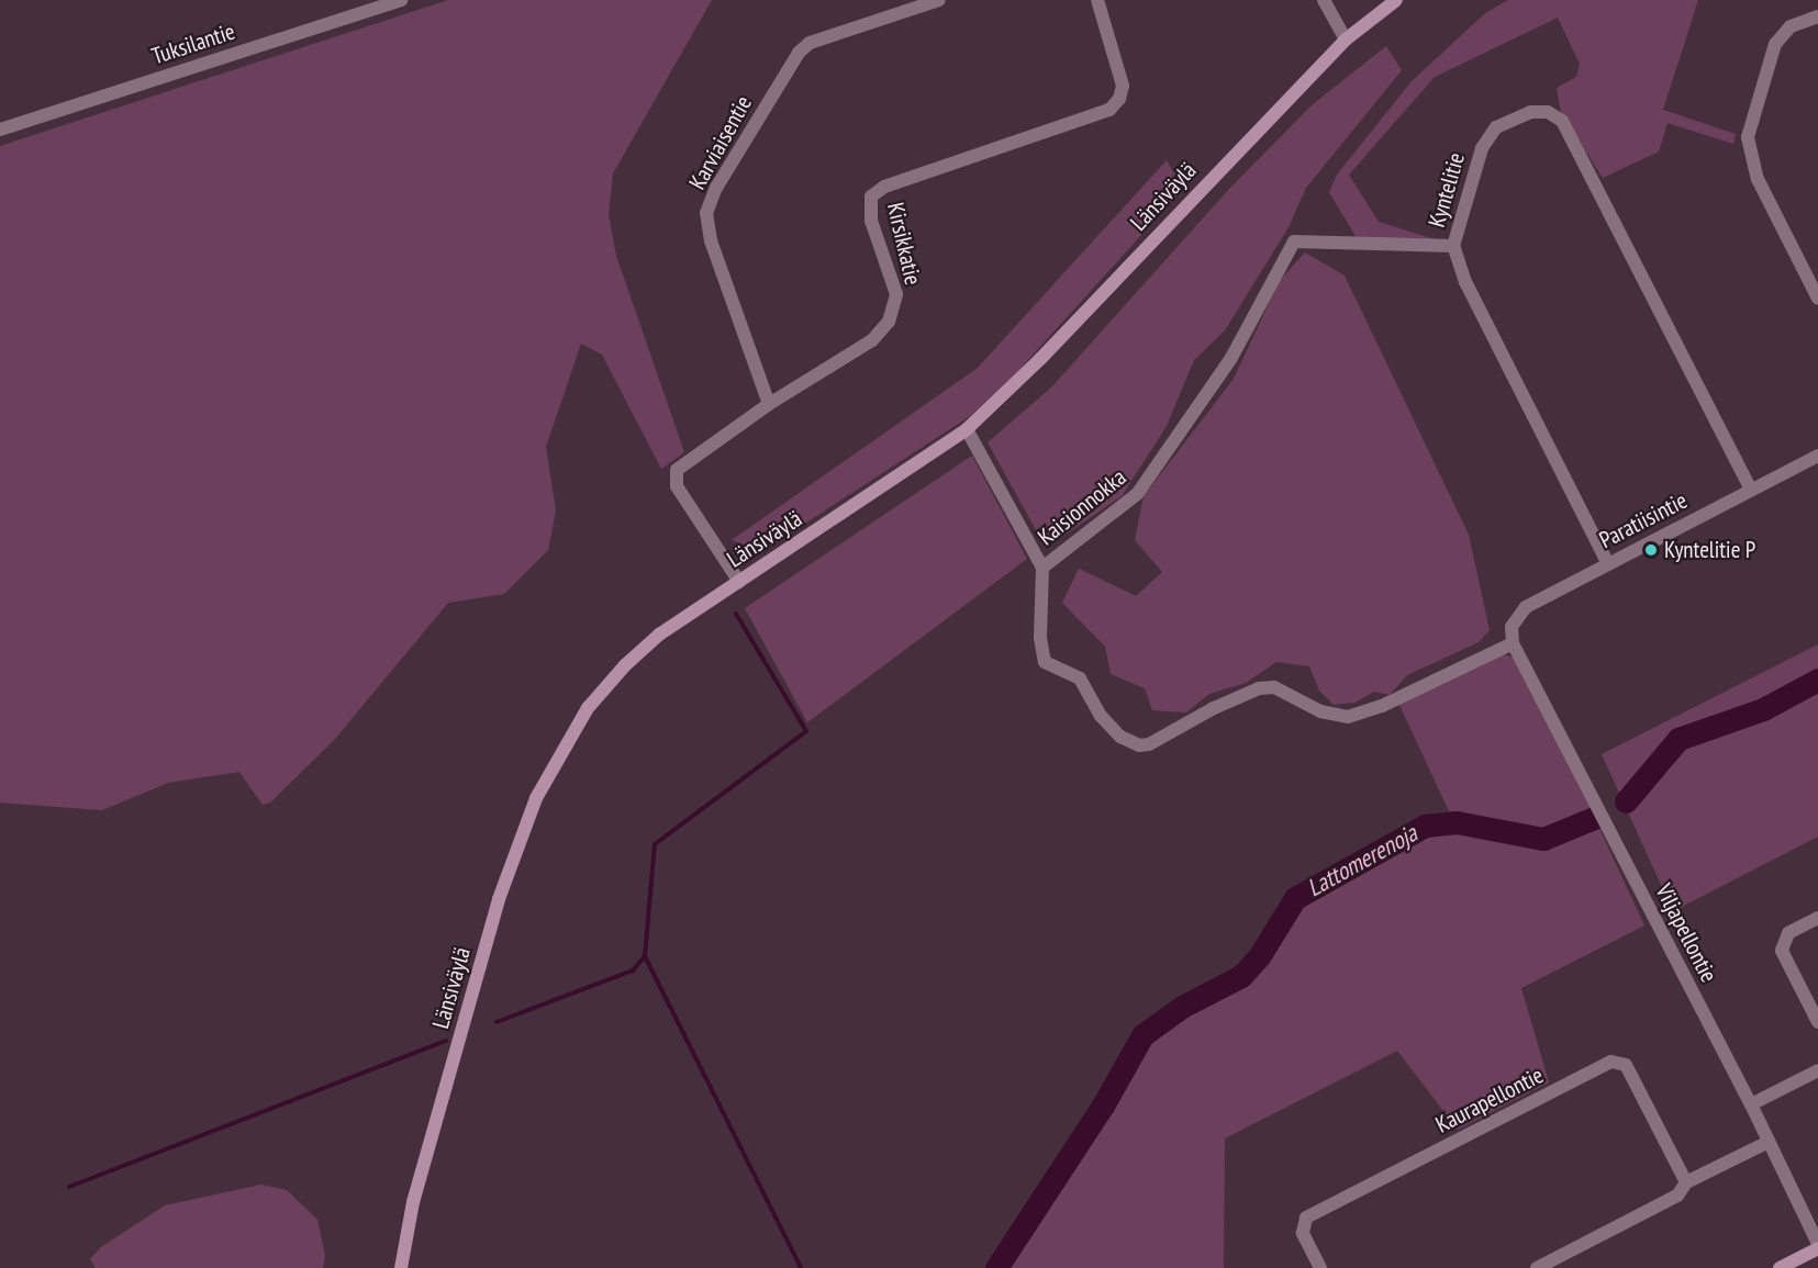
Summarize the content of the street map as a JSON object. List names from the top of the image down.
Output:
{
  "streets": {
    "main road": ["Länsiväylä"],
    "street": [
      "Tuksilantie",
      "Karviaisentie",
      "Kyntelitie",
      "Kirsikkatie",
      "Kaisionnokka",
      "Paratiisintie",
      "Viljapellontie",
      "Kaurapellontie"
    ]
  },
  "crossings": [
    ["Karviaisentie", "Kirsikkatie"],
    ["Kyntelitie", "Kaisionnokka"],
    ["Kyntelitie", "Paratiisintie"],
    ["Länsiväylä", "Kirsikkatie"],
    ["Kaisionnokka", "Paratiisintie"],
    ["Kaisionnokka", "Viljapellontie"],
    ["Paratiisintie", "Viljapellontie"]
  ],
  "water": ["Lattomerenoja"],
  "places": ["Kyntelitie P"]
}
